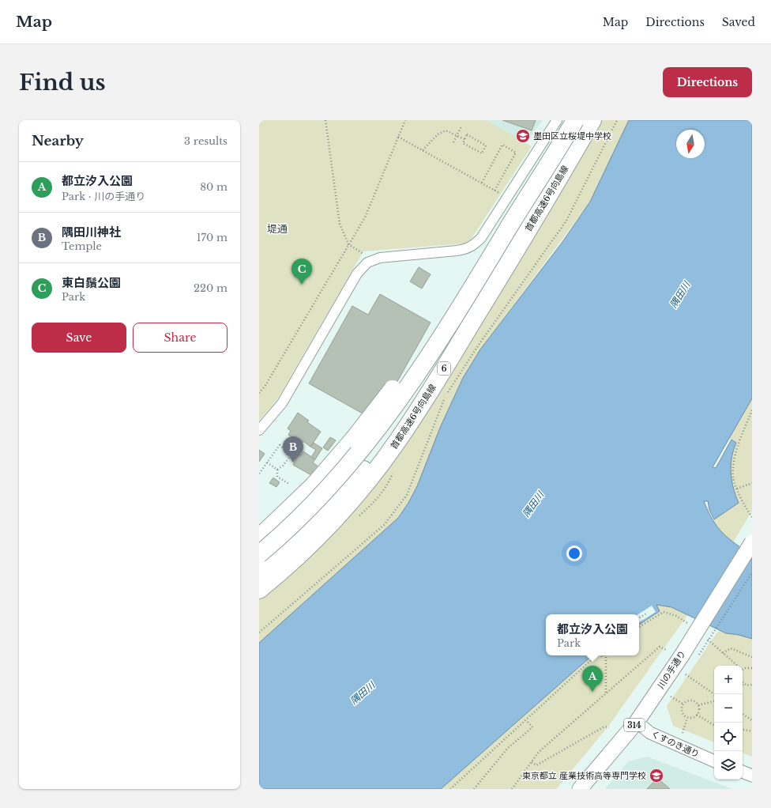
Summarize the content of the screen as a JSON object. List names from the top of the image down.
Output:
{
  "streets": {
    "highway": ["首都高速6号向島線", "6"],
    "main road": ["川の手通り", "314"],
    "street": ["くすのき通り"]
  },
  "crossings": [
    ["川の手通り", "くすのき通り"]
  ],
  "districts": ["堤通"],
  "water": ["隅田川"],
  "places": {
    "school or university": ["墨田区立桜堤中学校", "東京都立 産業技術高等専門学校"]
  },
  "north": "bottom",
  "page": {
    "header": "Map",
    "nav": ["Map", "Directions", "Saved"],
    "buttons": [
      "Directions",
      ["Save", "Share"]
    ],
    "title": "Find us",
    "heading": ["Nearby", "3 results"],
    "list": [
      {
        "mark": "A",
        "name": "都立汐入公園",
        "note": "Park · 川の手通り",
        "value": "80 m"
      },
      {
        "mark": "B",
        "name": "隅田川神社",
        "note": "Temple",
        "value": "170 m"
      },
      {
        "mark": "C",
        "name": "東白鬚公園",
        "note": "Park",
        "value": "220 m"
      }
    ],
    "pins": ["C", "B", "A"],
    "popup": ["都立汐入公園", "Park"],
    "map_buttons": ["+", "−"]
  }
}
